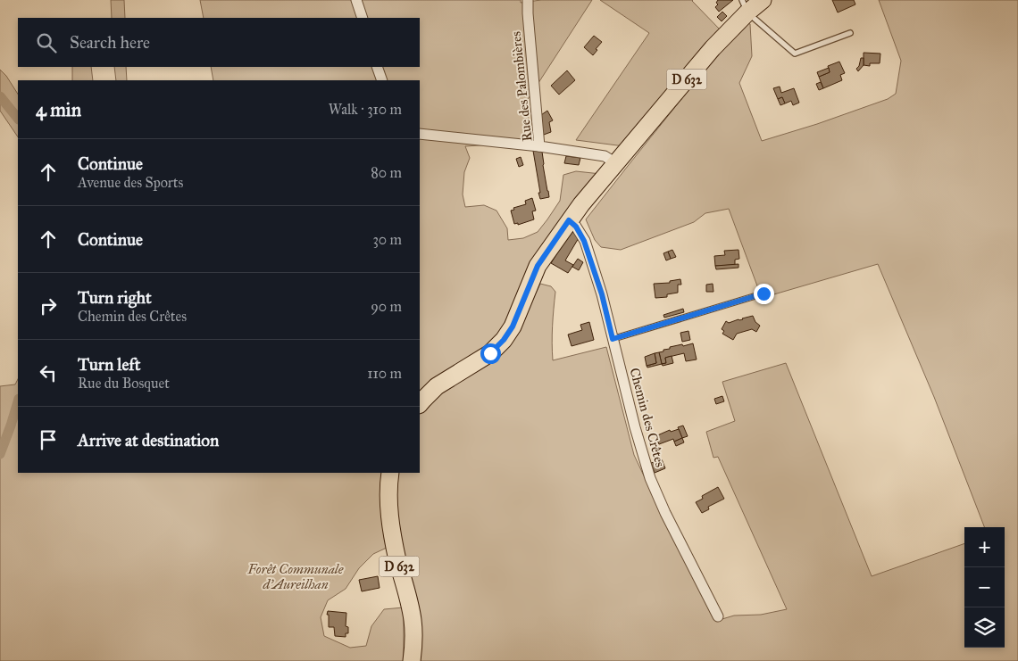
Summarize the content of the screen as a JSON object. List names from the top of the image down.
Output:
{
  "streets": {
    "main road": ["D 632"],
    "street": ["Rue des Palombières", "Chemin des Crêtes"]
  },
  "crossings": [
    ["D 632", "Rue des Palombières"],
    ["D 632", "Chemin des Crêtes"]
  ],
  "parks": ["Forêt Communale d'Aureilhan"],
  "page": {
    "search": "Search here",
    "heading": ["4 min", "Walk · 310 m"],
    "list": [
      ["Continue", "Avenue des Sports", "80 m"],
      ["Continue", "30 m"],
      ["Turn right", "Chemin des Crêtes", "90 m"],
      ["Turn left", "Rue du Bosquet", "110 m"],
      "Arrive at destination"
    ],
    "map_buttons": ["+", "−"]
  }
}
